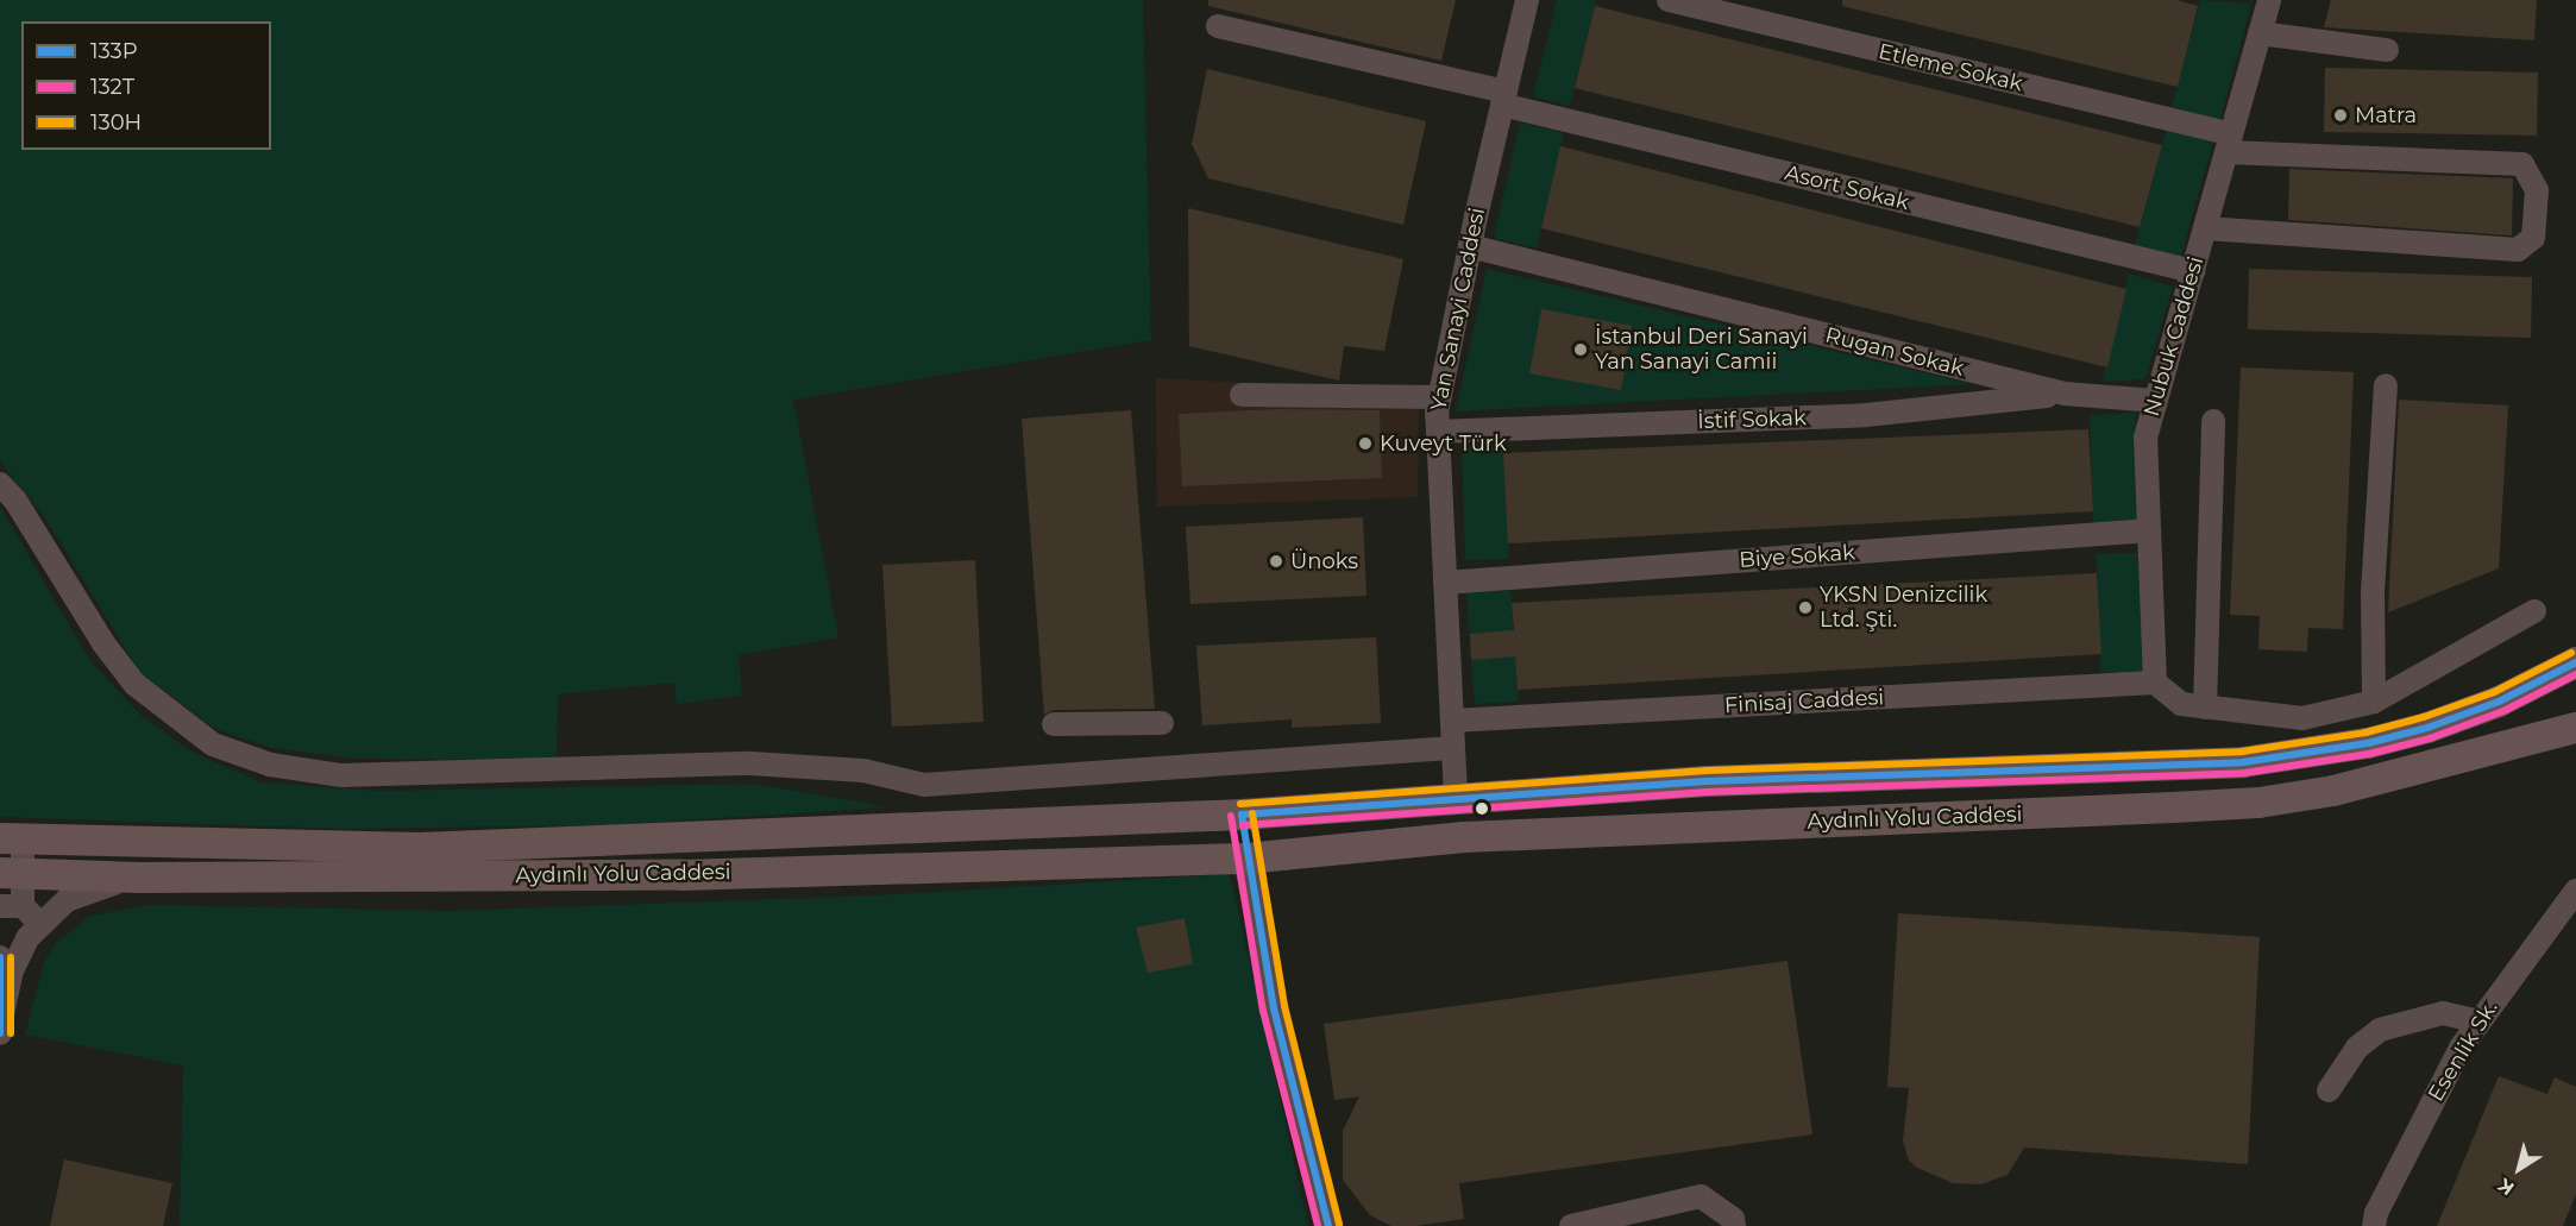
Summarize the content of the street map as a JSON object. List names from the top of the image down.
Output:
{
  "streets": {
    "main road": ["Aydınlı Yolu Caddesi"],
    "street": [
      "Etleme Sokak",
      "Asort Sokak",
      "Yan Sanayi Caddesi",
      "Nubuk Caddesi",
      "Rugan Sokak",
      "İstif Sokak",
      "Biye Sokak",
      "Finisaj Caddesi",
      "Esenlik Sk."
    ]
  },
  "crossings": [
    ["Etleme Sokak", "Nubuk Caddesi"],
    ["Asort Sokak", "Yan Sanayi Caddesi"],
    ["Asort Sokak", "Nubuk Caddesi"],
    ["Yan Sanayi Caddesi", "Rugan Sokak"],
    ["Yan Sanayi Caddesi", "İstif Sokak"],
    ["Yan Sanayi Caddesi", "Biye Sokak"],
    ["Yan Sanayi Caddesi", "Finisaj Caddesi"],
    ["Yan Sanayi Caddesi", "Aydınlı Yolu Caddesi"],
    ["Nubuk Caddesi", "Rugan Sokak"],
    ["Nubuk Caddesi", "Biye Sokak"],
    ["Nubuk Caddesi", "Finisaj Caddesi"],
    ["Rugan Sokak", "İstif Sokak"]
  ],
  "places": [
    "Matra",
    "İstanbul Deri Sanayi Yan Sanayi Camii",
    "Kuveyt Türk",
    "Ünoks",
    "YKSN Denizcilik Ltd. Şti."
  ],
  "lines": ["transit line 130H", "transit line 133P", "transit line 132T"],
  "legend": ["133P", "132T", "130H"],
  "north": "bottom left"
}
